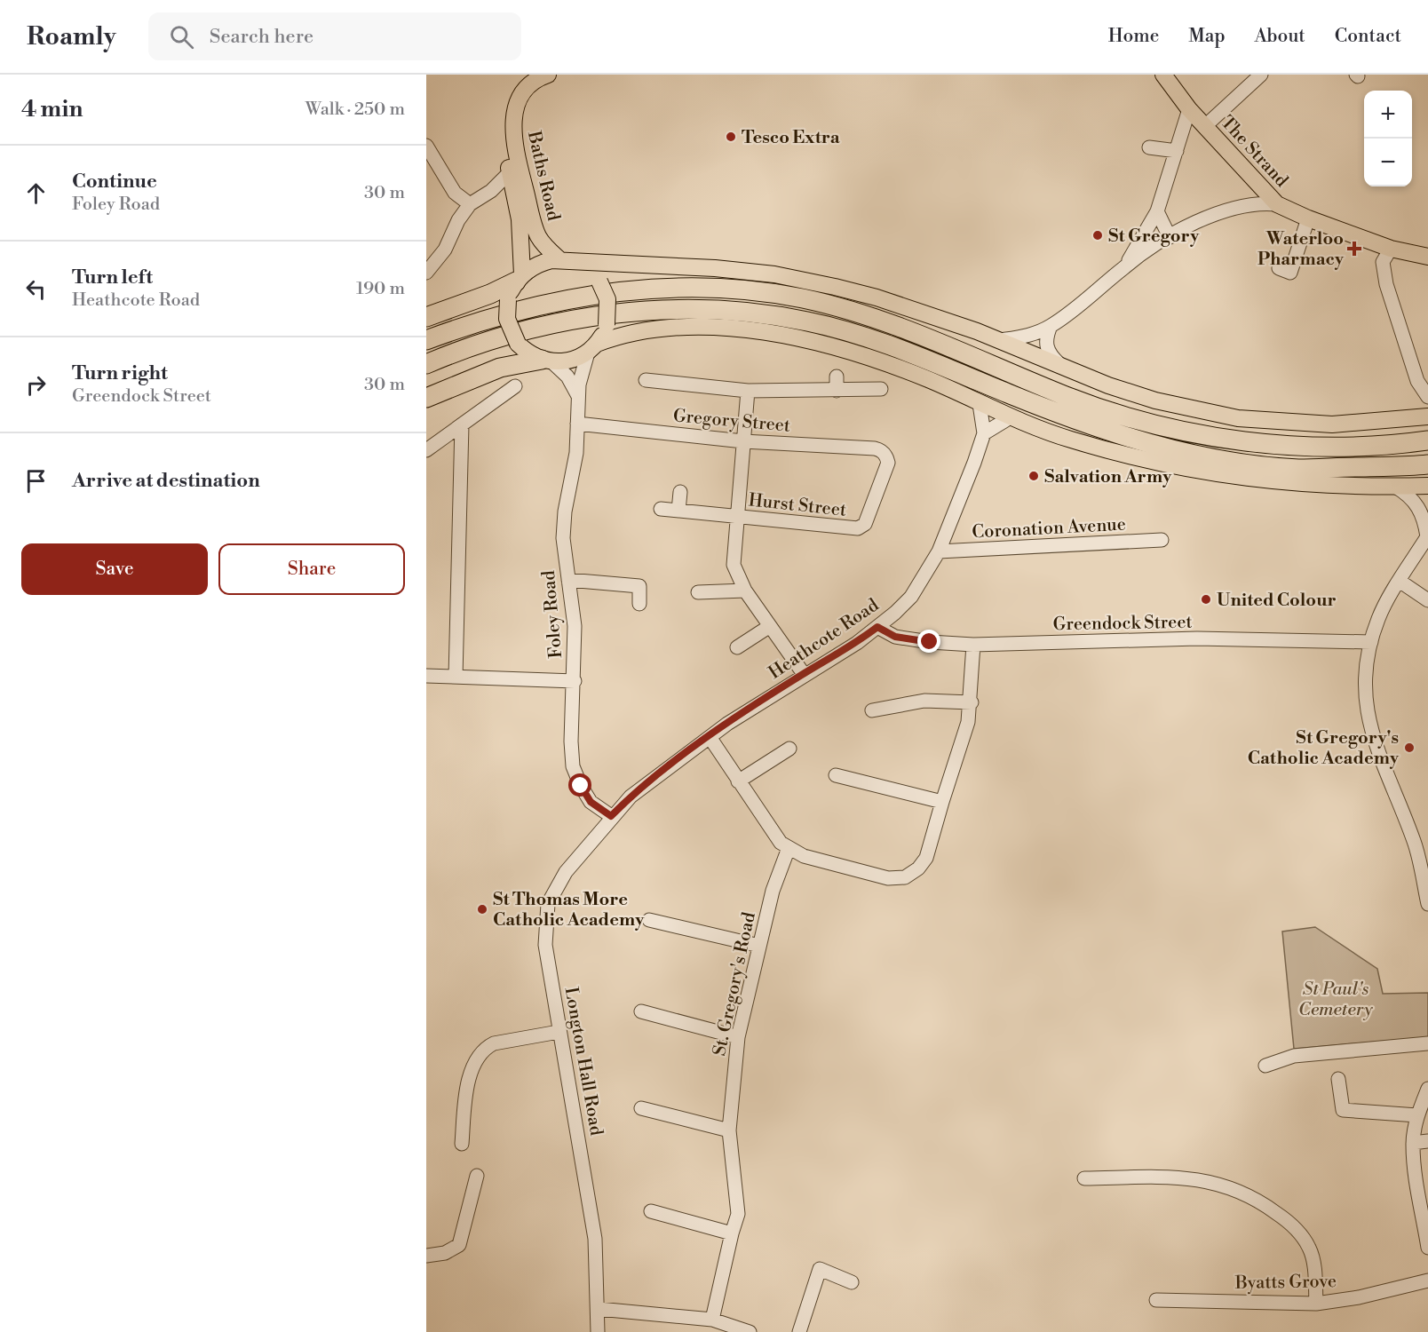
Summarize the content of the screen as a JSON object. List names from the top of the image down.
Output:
{
  "streets": {
    "main road": ["The Strand", "Baths Road"],
    "street": [
      "Gregory Street",
      "Hurst Street",
      "Coronation Avenue",
      "Foley Road",
      "Greendock Street",
      "Heathcote Road",
      "St. Gregory's Road",
      "Longton Hall Road",
      "Byatts Grove"
    ]
  },
  "crossings": [
    ["Baths Road", "Foley Road"],
    ["Gregory Street", "Hurst Street"],
    ["Gregory Street", "Foley Road"],
    ["Coronation Avenue", "Heathcote Road"],
    ["Foley Road", "Heathcote Road"],
    ["Foley Road", "Longton Hall Road"],
    ["Greendock Street", "Heathcote Road"],
    ["Heathcote Road", "Longton Hall Road"]
  ],
  "parks": ["St Paul's Cemetery"],
  "places": {
    "other": [
      "Tesco Extra",
      "St Gregory",
      "Salvation Army",
      "United Colour",
      "St Gregory's Catholic Academy",
      "St Thomas More Catholic Academy"
    ],
    "health": ["Waterloo Pharmacy"]
  },
  "page": {
    "header": "Roamly",
    "search": "Search here",
    "nav": [
      "Home",
      "Map",
      "About",
      "Contact"
    ],
    "heading": ["4 min", "Walk · 250 m"],
    "map_buttons": ["+", "−"],
    "list": [
      ["Continue", "Foley Road", "30 m"],
      ["Turn left", "Heathcote Road", "190 m"],
      ["Turn right", "Greendock Street", "30 m"],
      "Arrive at destination"
    ],
    "buttons": ["Save", "Share"]
  }
}
